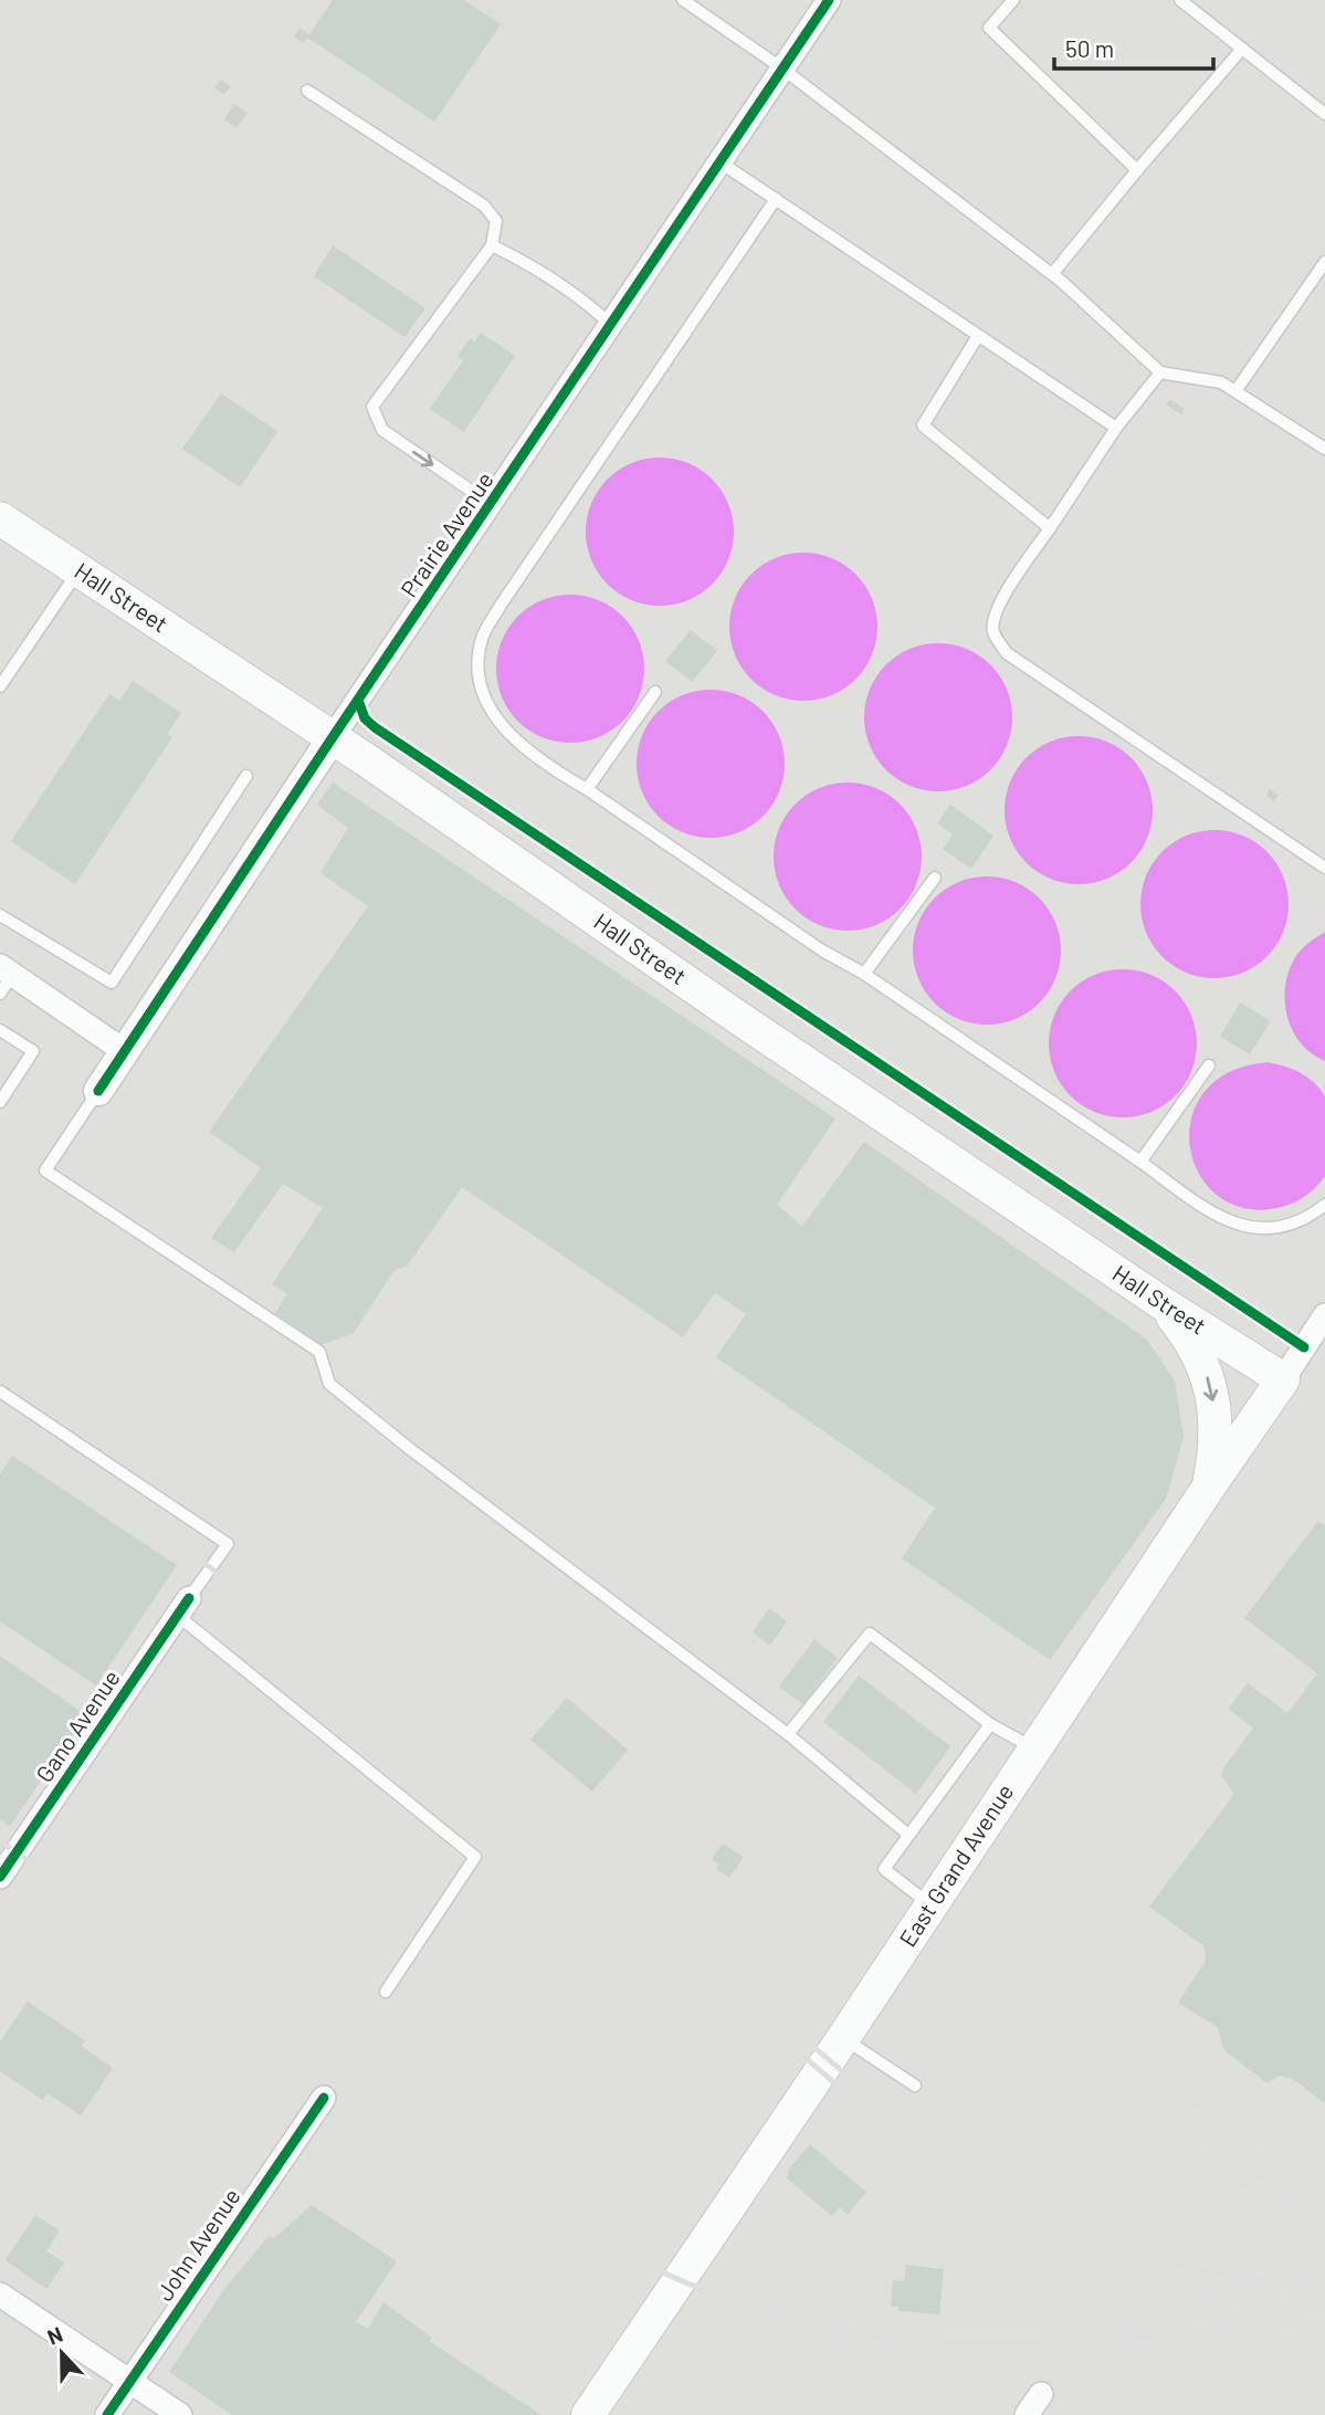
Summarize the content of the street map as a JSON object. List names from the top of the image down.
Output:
{
  "streets": {
    "main road": ["Hall Street", "East Grand Avenue"],
    "street": ["Prairie Avenue", "Gano Avenue", "John Avenue"]
  },
  "crossings": [
    ["Prairie Avenue", "Hall Street"],
    ["Hall Street", "East Grand Avenue"]
  ],
  "scale_bar": "50 m",
  "north": "top"
}
